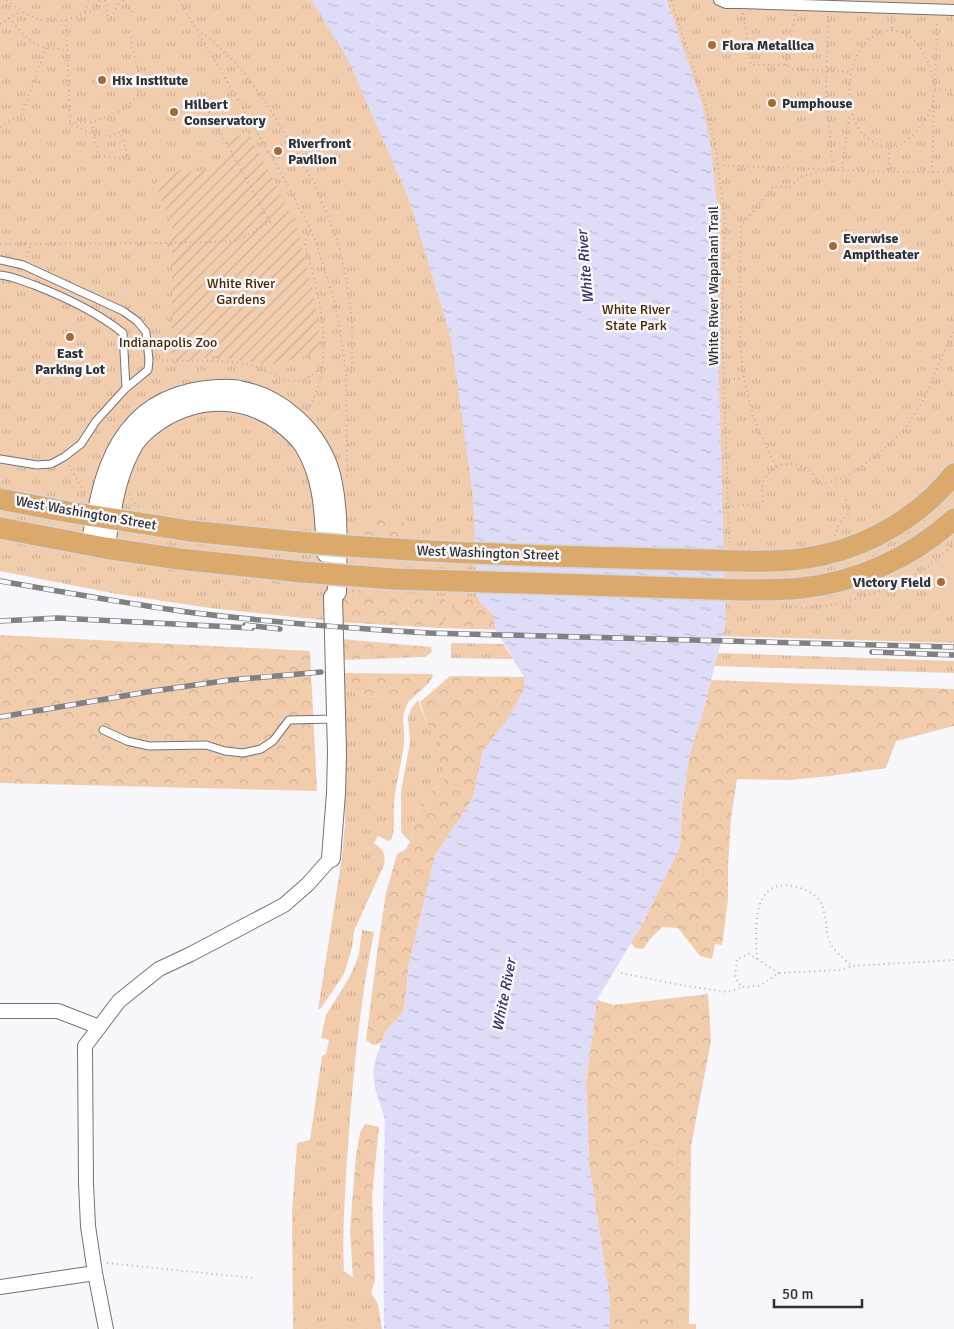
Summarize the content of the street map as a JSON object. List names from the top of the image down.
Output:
{
  "streets": {
    "main road": ["West Washington Street"],
    "path": ["White River Wapahani Trail"]
  },
  "water": ["White River"],
  "parks": ["White River Gardens", "White River State Park", "Indianapolis Zoo"],
  "places": [
    "Flora Metallica",
    "Hix Institute",
    "Pumphouse",
    "Hilbert Conservatory",
    "Riverfront Pavilion",
    "Everwise Ampitheater",
    "East Parking Lot",
    "Victory Field"
  ],
  "scale_bar": "50 m"
}
